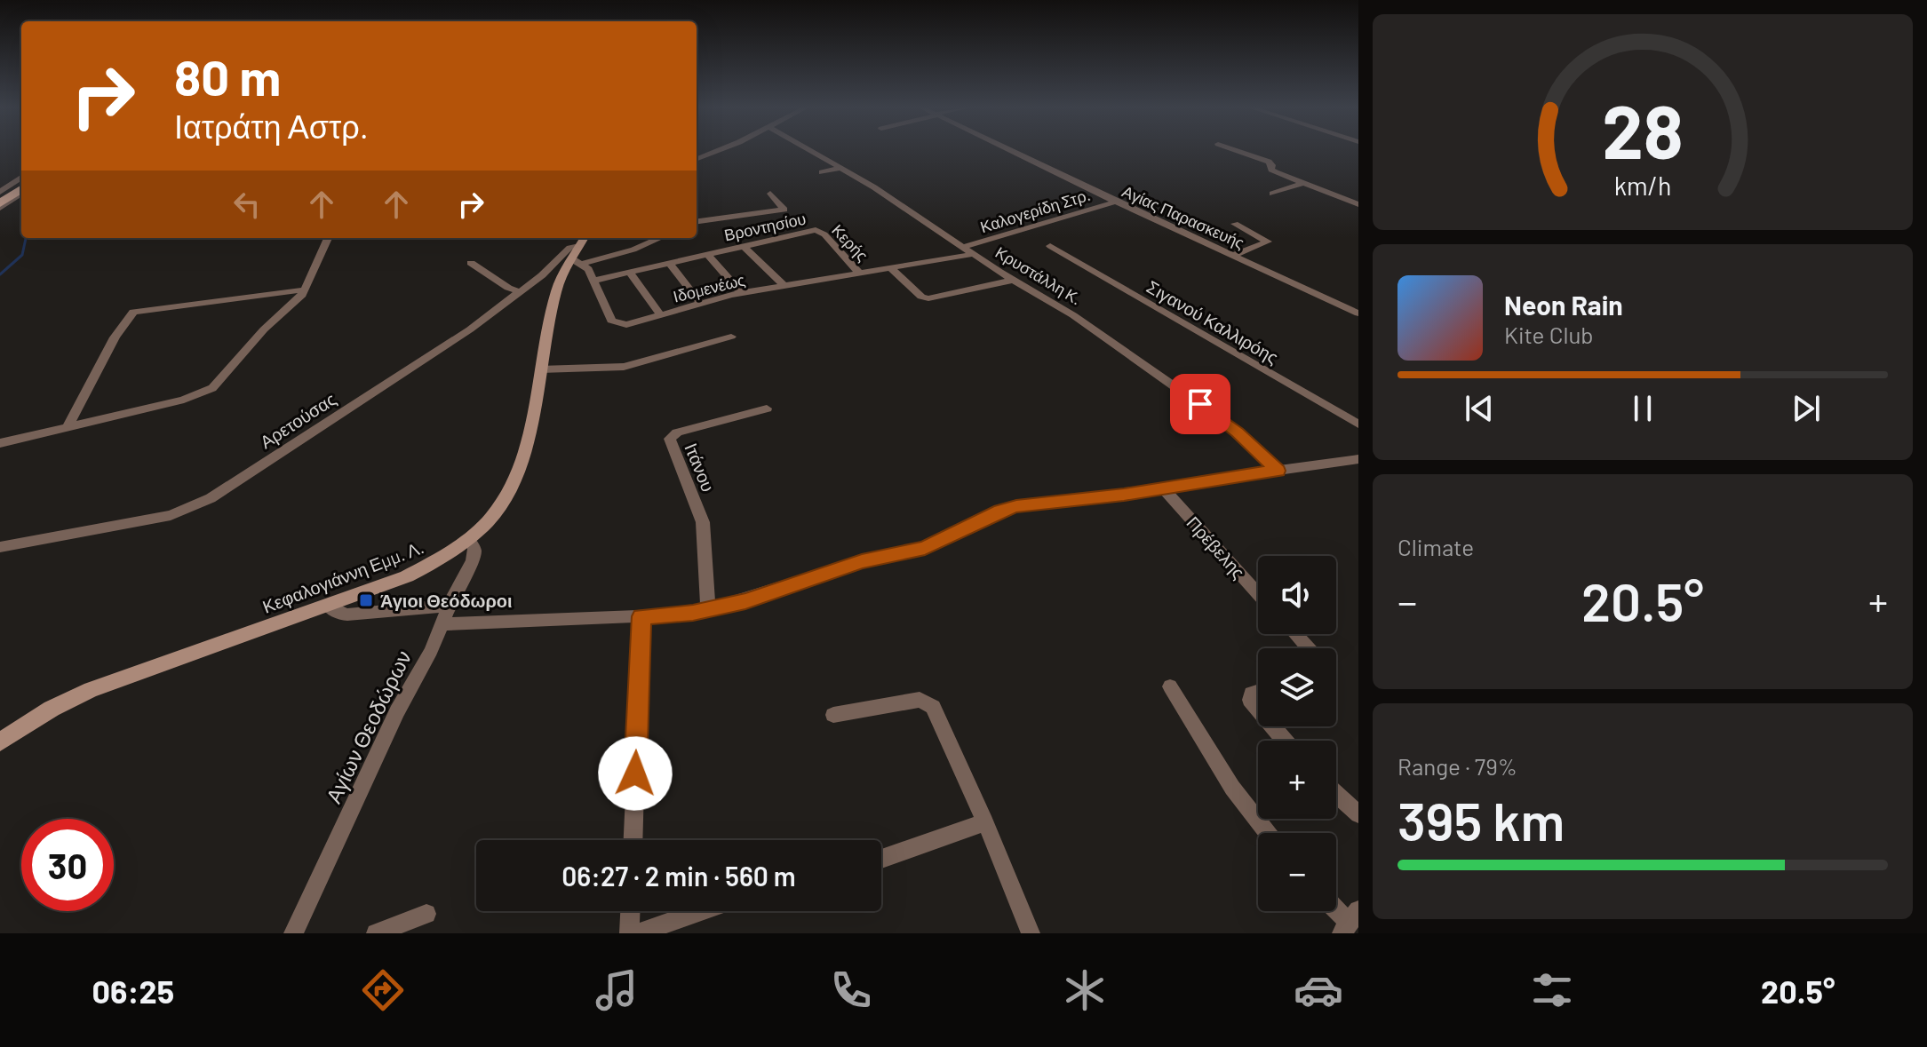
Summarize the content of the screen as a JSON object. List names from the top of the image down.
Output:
{
  "streets": {
    "main road": ["Κεφαλογιάννη Εμμ. Λ."],
    "street": [
      "Καλογερίδη Στρ.",
      "Αγίας Παρασκευής",
      "Βροντησίου",
      "Κερής",
      "Κρυστάλλη Κ.",
      "Ιδομενέως",
      "Σιγανού Καλλιρόης",
      "Αρετούσας",
      "Ιτάνου",
      "Πρέβελης",
      "Αγίων Θεοδώρων"
    ]
  },
  "crossings": [
    ["Καλογερίδη Στρ.", "Αγίας Παρασκευής"],
    ["Καλογερίδη Στρ.", "Κρυστάλλη Κ."],
    ["Βροντησίου", "Κερής"],
    ["Βροντησίου", "Ιδομενέως"],
    ["Κερής", "Ιδομενέως"],
    ["Κρυστάλλη Κ.", "Ιδομενέως"],
    ["Ιδομενέως", "Αρετούσας"],
    ["Ιδομενέως", "Κεφαλογιάννη Εμμ. Λ."],
    ["Αρετούσας", "Κεφαλογιάννη Εμμ. Λ."],
    ["Κεφαλογιάννη Εμμ. Λ.", "Αγίων Θεοδώρων"]
  ],
  "places": {
    "transit": ["Άγιοι Θεόδωροι"]
  },
  "page": {
    "turn": ["80 m", "Ιατράτη Αστρ."],
    "song": ["Neon Rain", "Kite Club"],
    "tile": [
      "Climate",
      ["Range · 79%", "395 km"]
    ],
    "map_buttons": ["+", "−"],
    "heat": ["−", "20.5°", "+"],
    "limit": "30",
    "trip": "06:27 · 2 min · 560 m",
    "tabs": ["06:25", "20.5°"],
    "gauge": ["28", "km/h"]
  }
}
